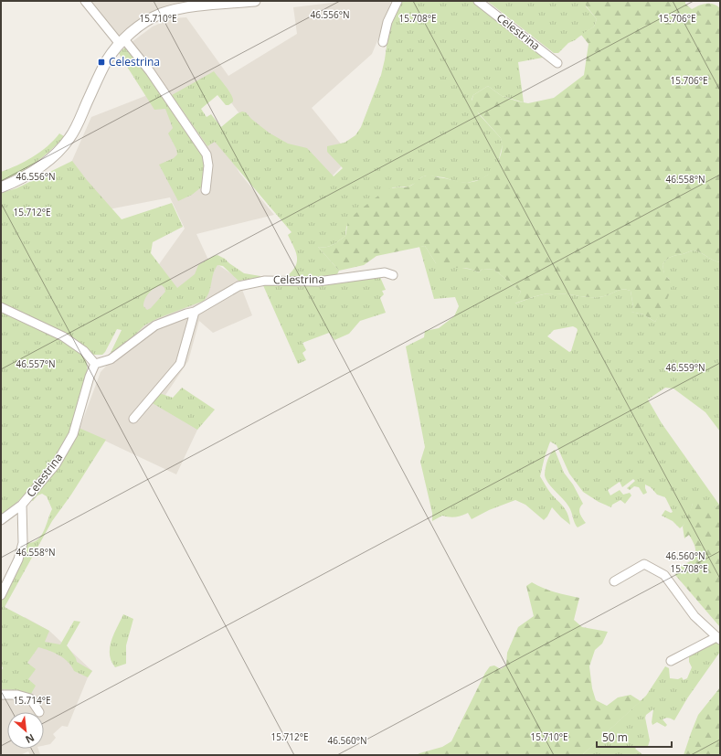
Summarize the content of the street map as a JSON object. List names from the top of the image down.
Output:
{
  "streets": {
    "street": ["Celestrina"]
  },
  "places": {
    "transit": ["Celestrina"]
  },
  "scale_bar": "50 m",
  "north": "bottom right",
  "coordinates": [
    "46.556°N",
    "15.710°E",
    "15.706°E",
    "15.708°E",
    "46.558°N",
    "15.712°E",
    "46.557°N",
    "46.559°N",
    "46.560°N",
    "15.714°E"
  ]
}
